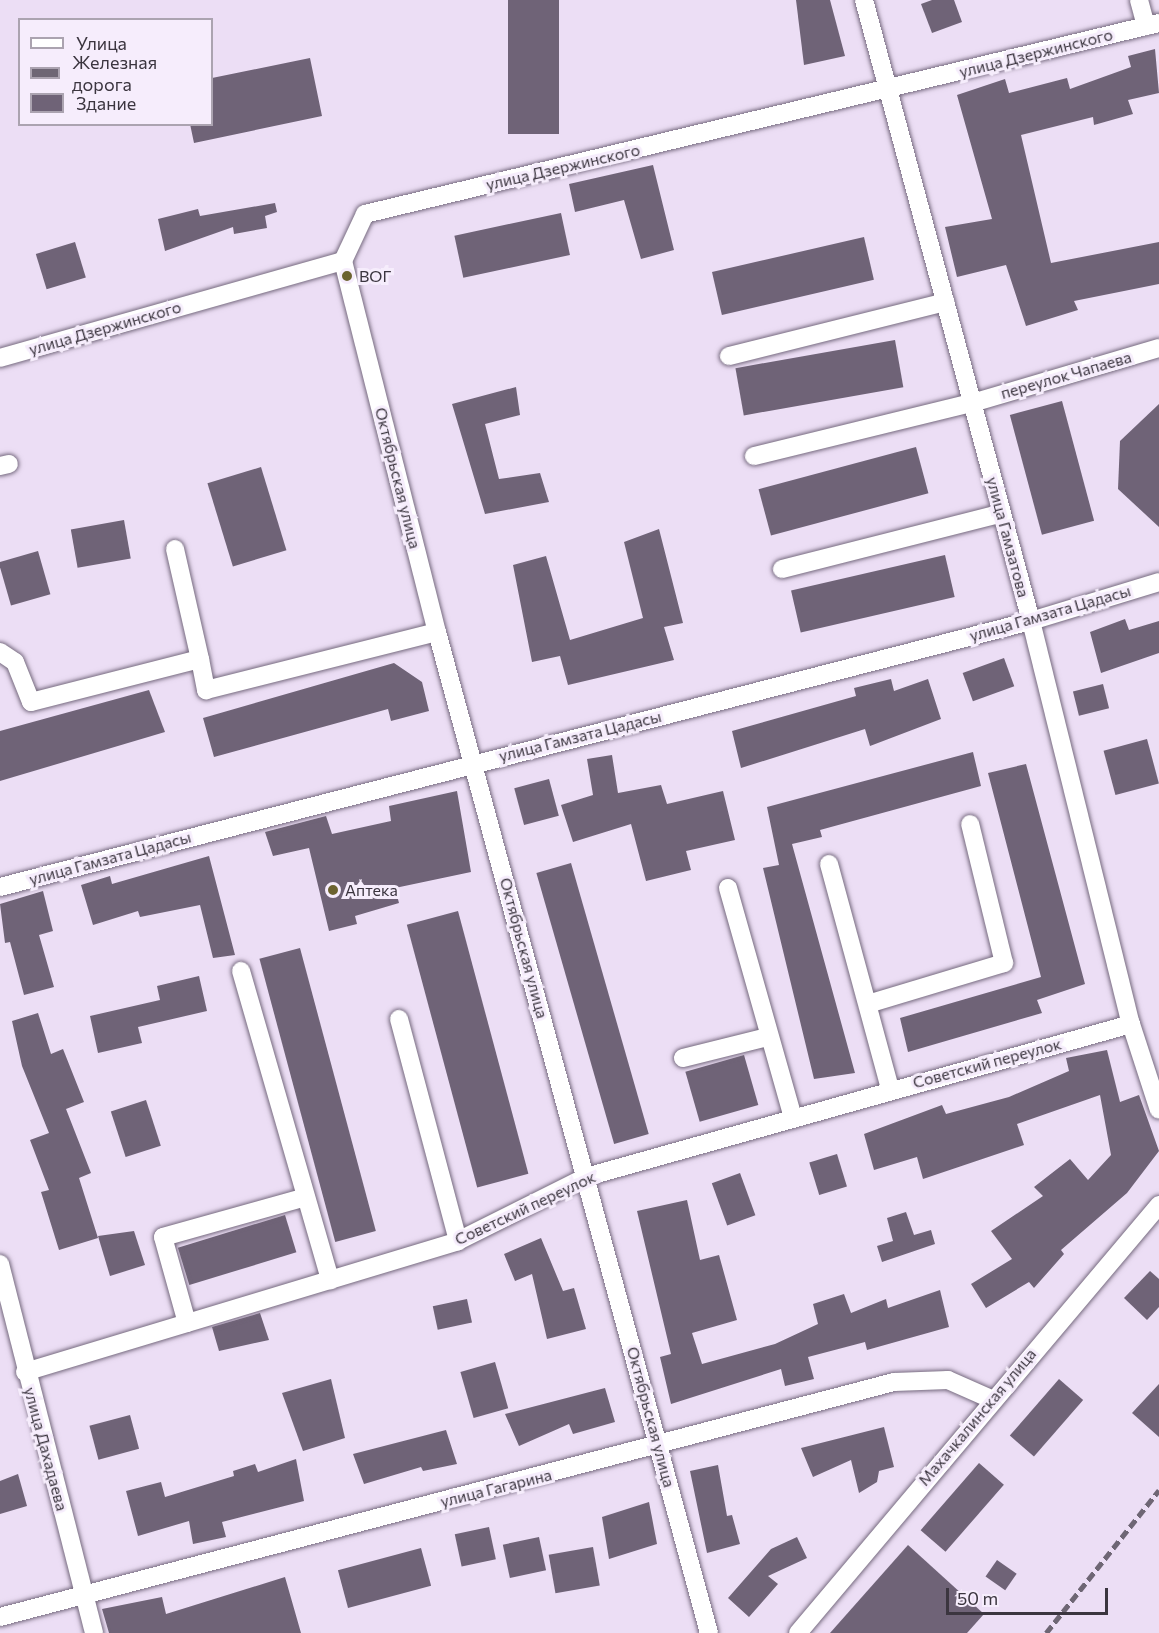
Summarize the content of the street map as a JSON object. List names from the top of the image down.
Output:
{
  "streets": {
    "street": [
      "улица Дзержинского",
      "переулок Чапаева",
      "Октябрьская улица",
      "улица Гамзатова",
      "улица Гамзата Цадасы",
      "Советский переулок",
      "Махачкалинская улица",
      "улица Дахадаева",
      "улица Гагарина"
    ]
  },
  "crossings": [
    ["улица Дзержинского", "Октябрьская улица"],
    ["улица Дзержинского", "улица Гамзатова"],
    ["переулок Чапаева", "улица Гамзатова"],
    ["Октябрьская улица", "улица Гамзата Цадасы"],
    ["Октябрьская улица", "Советский переулок"],
    ["Октябрьская улица", "улица Гагарина"],
    ["улица Гамзатова", "улица Гамзата Цадасы"],
    ["улица Гамзатова", "Советский переулок"],
    ["Советский переулок", "улица Дахадаева"],
    ["Махачкалинская улица", "улица Гагарина"],
    ["улица Дахадаева", "улица Гагарина"]
  ],
  "places": ["ВОГ", "Аптека"],
  "legend": ["Улица", "Железная дорога", "Здание"],
  "scale_bar": "50 m"
}
